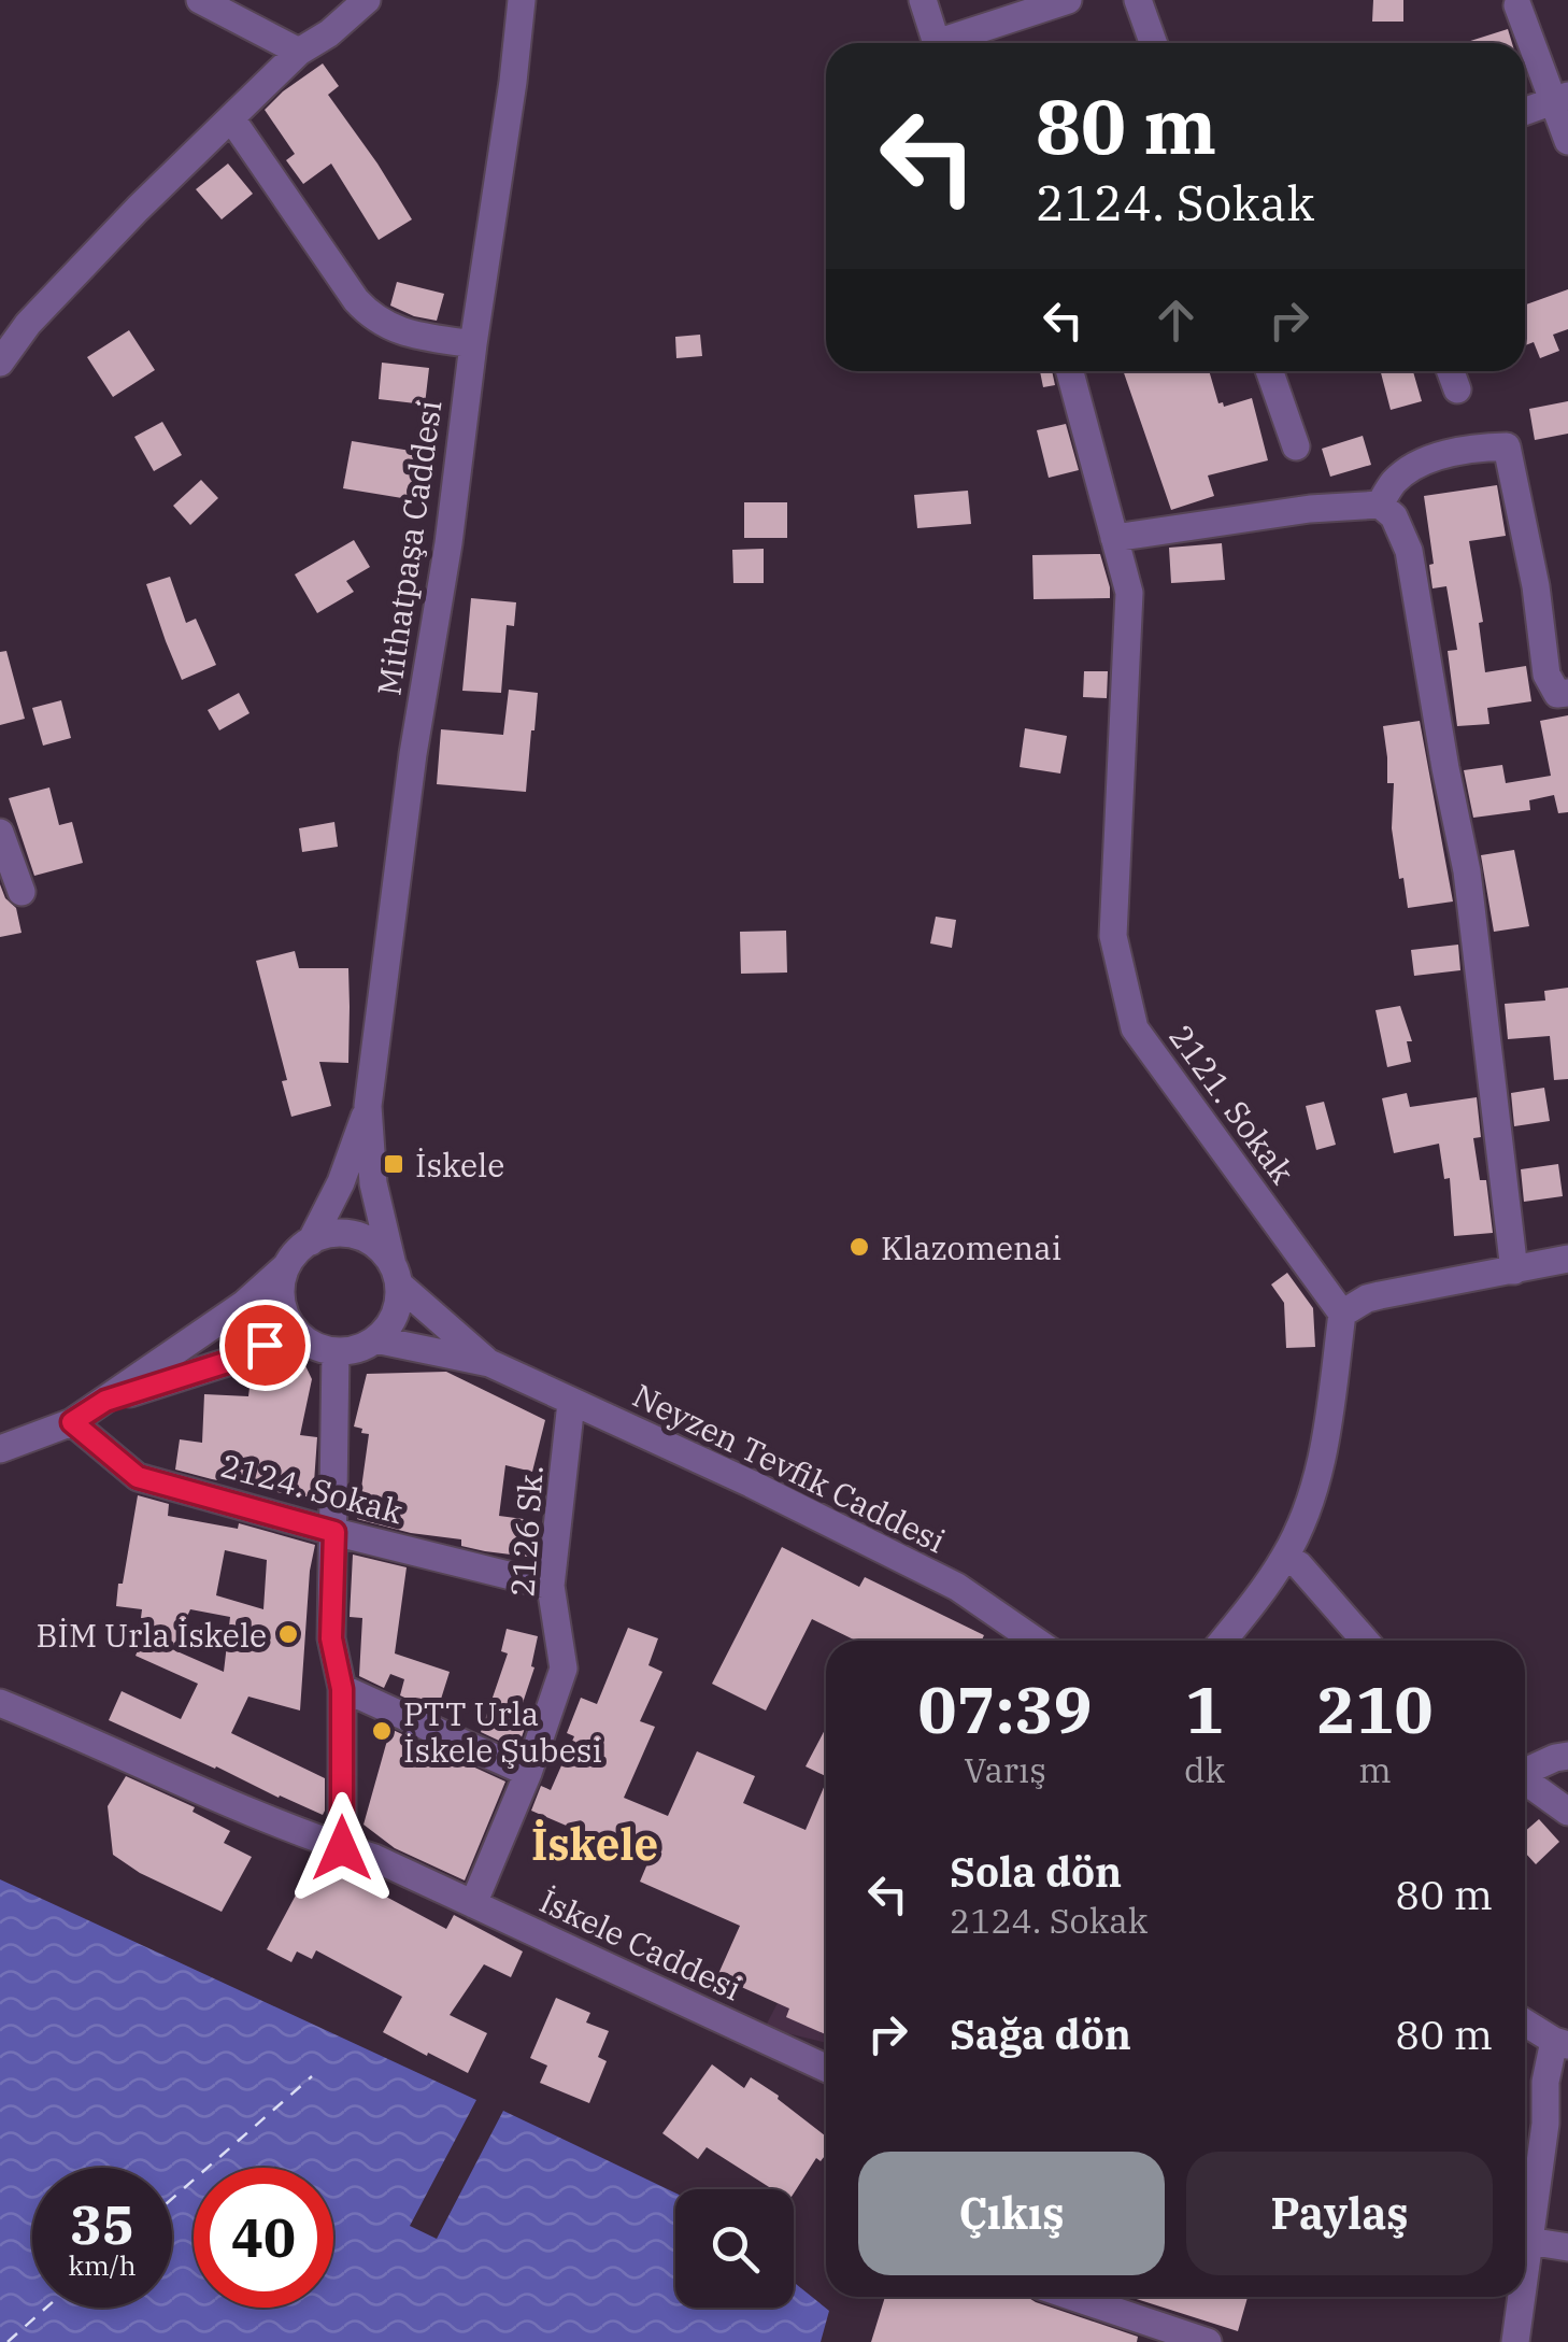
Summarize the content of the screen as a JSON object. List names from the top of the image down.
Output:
{
  "streets": {
    "street": [
      "Mithatpaşa Caddesi",
      "2121. Sokak",
      "Neyzen Tevfik Caddesi",
      "2124. Sokak",
      "2126 Sk.",
      "İskele Caddesi"
    ]
  },
  "crossings": [
    ["Neyzen Tevfik Caddesi", "2126 Sk."],
    ["2124. Sokak", "2126 Sk."],
    ["2126 Sk.", "İskele Caddesi"]
  ],
  "districts": ["İskele"],
  "places": {
    "transit": ["İskele"],
    "other": ["Klazomenai", "BİM Urla İskele", "PTT Urla İskele Şubesi"]
  },
  "page": {
    "turn": ["80 m", "2124. Sokak"],
    "eta": [
      "07:39",
      "Varış",
      "1",
      "dk",
      "210",
      "m"
    ],
    "list": [
      {
        "name": "Sola dön",
        "note": "2124. Sokak",
        "value": "80 m"
      },
      {
        "name": "Sağa dön",
        "value": "80 m"
      }
    ],
    "buttons": ["Çıkış", "Paylaş"],
    "speed": "35 km/h",
    "limit": "40"
  }
}
